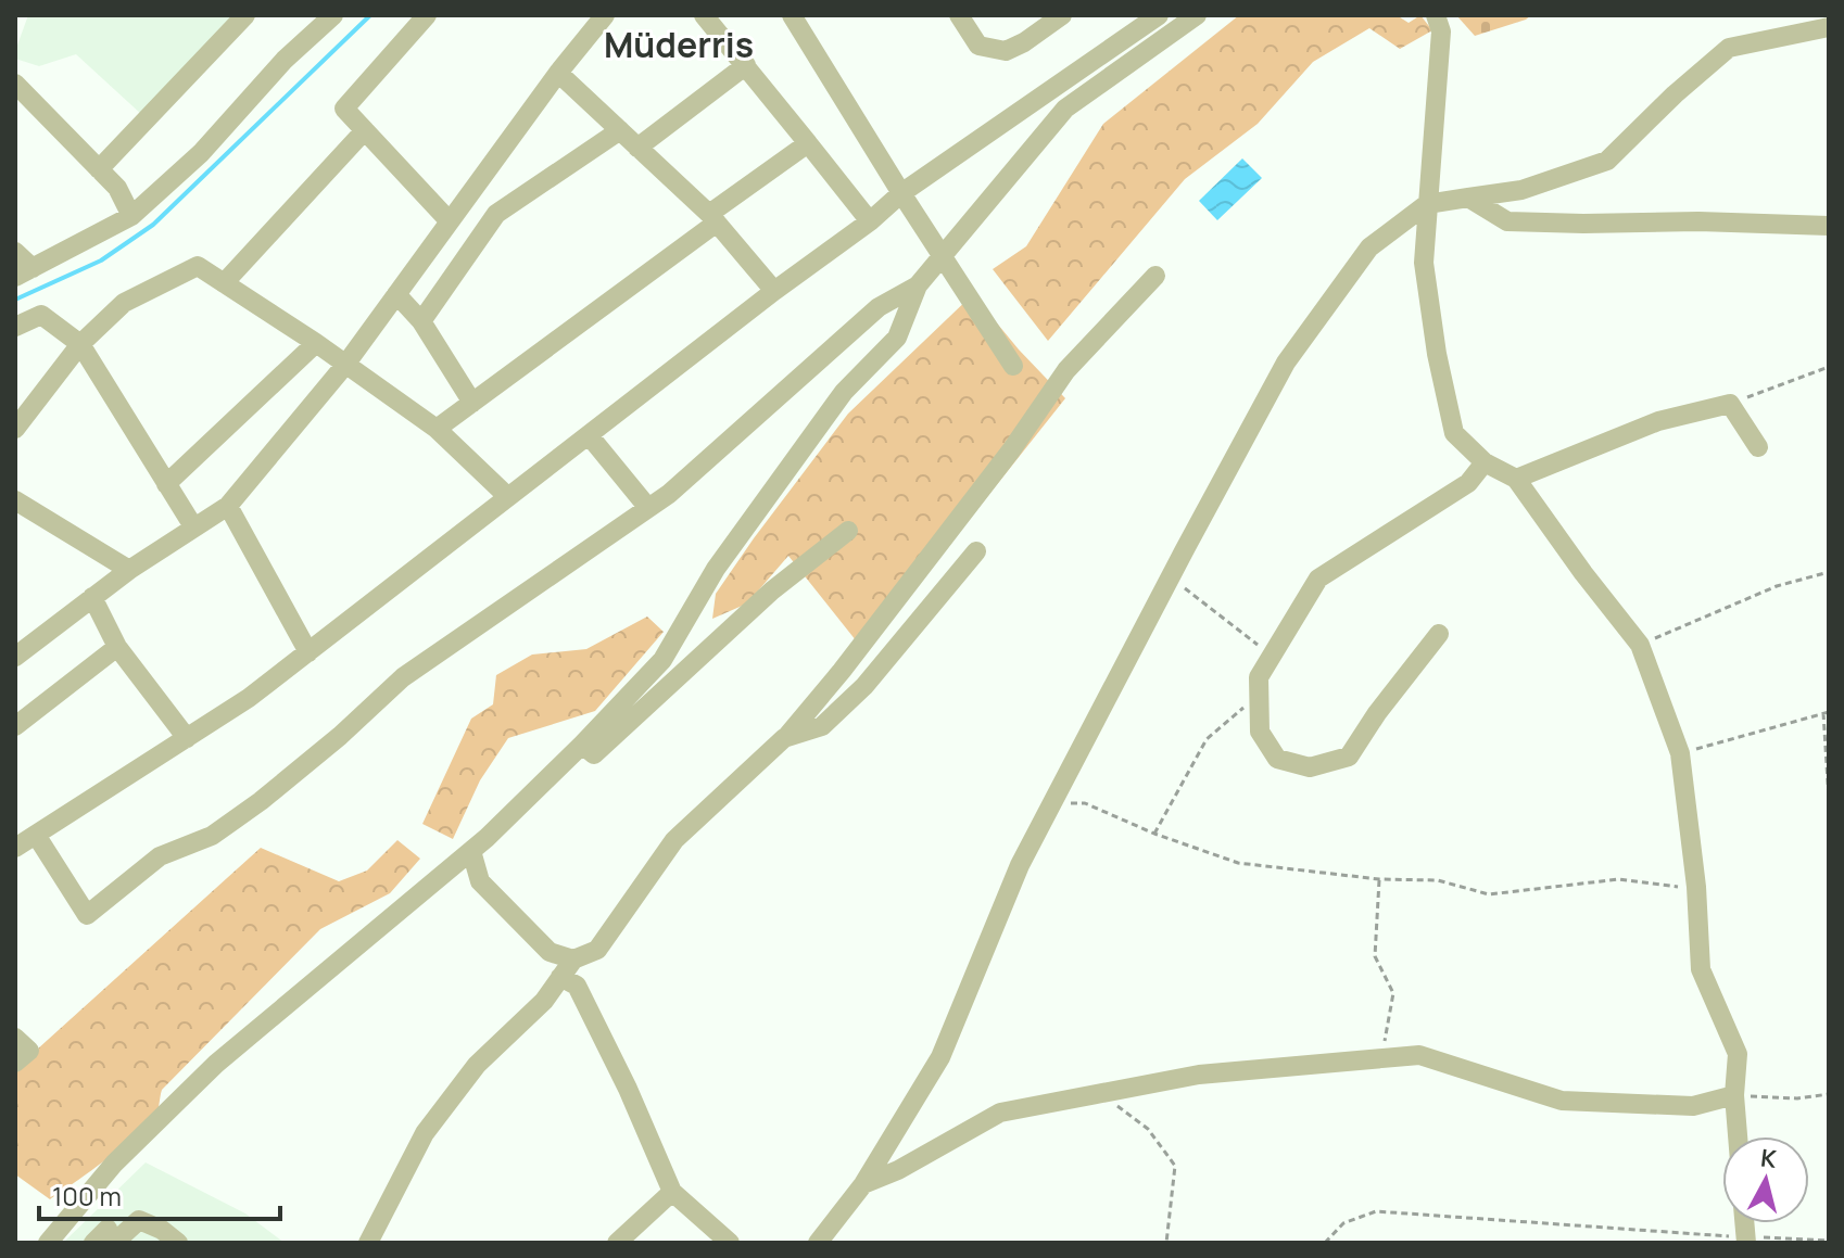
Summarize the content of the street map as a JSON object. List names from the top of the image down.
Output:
{
  "districts": ["Müderris"],
  "scale_bar": "100 m",
  "north": "top"
}
